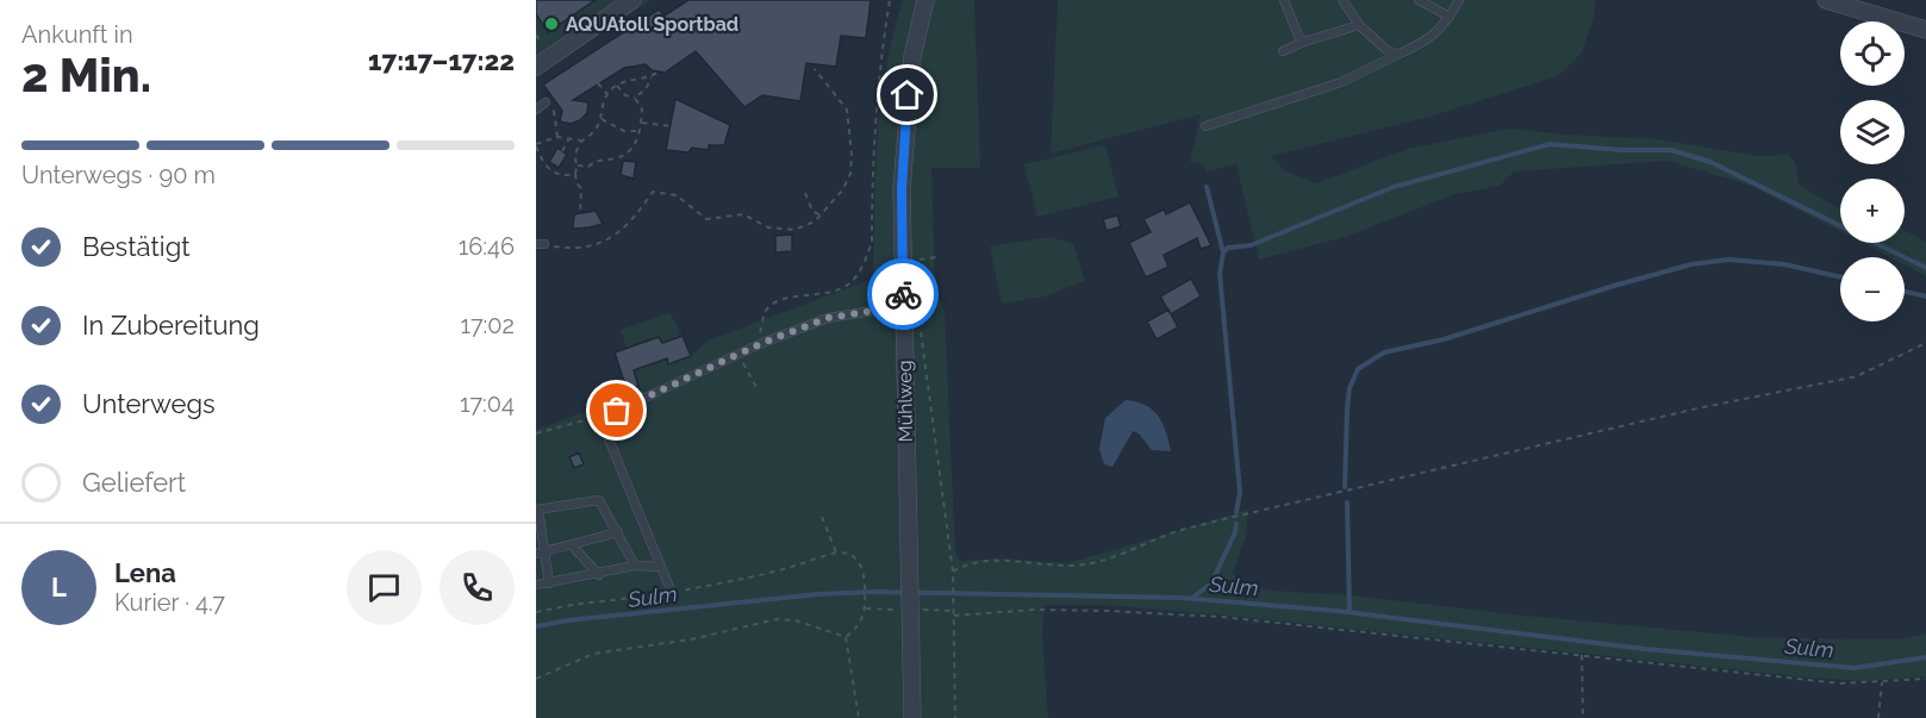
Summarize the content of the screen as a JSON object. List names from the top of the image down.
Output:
{
  "streets": {
    "street": ["Mühlweg"]
  },
  "water": ["Sulm"],
  "places": ["AQUAtoll Sportbad"],
  "page": {
    "heading": ["2 Min.", "Ankunft in", "17:17–17:22"],
    "panel": ["Lena", "Kurier · 4.7"],
    "map_buttons": ["+", "−"],
    "bar": "Unterwegs · 90 m",
    "list": [
      ["Bestätigt", "16:46"],
      ["In Zubereitung", "17:02"],
      ["Unterwegs", "17:04"],
      "Geliefert"
    ],
    "round": "L"
  }
}
